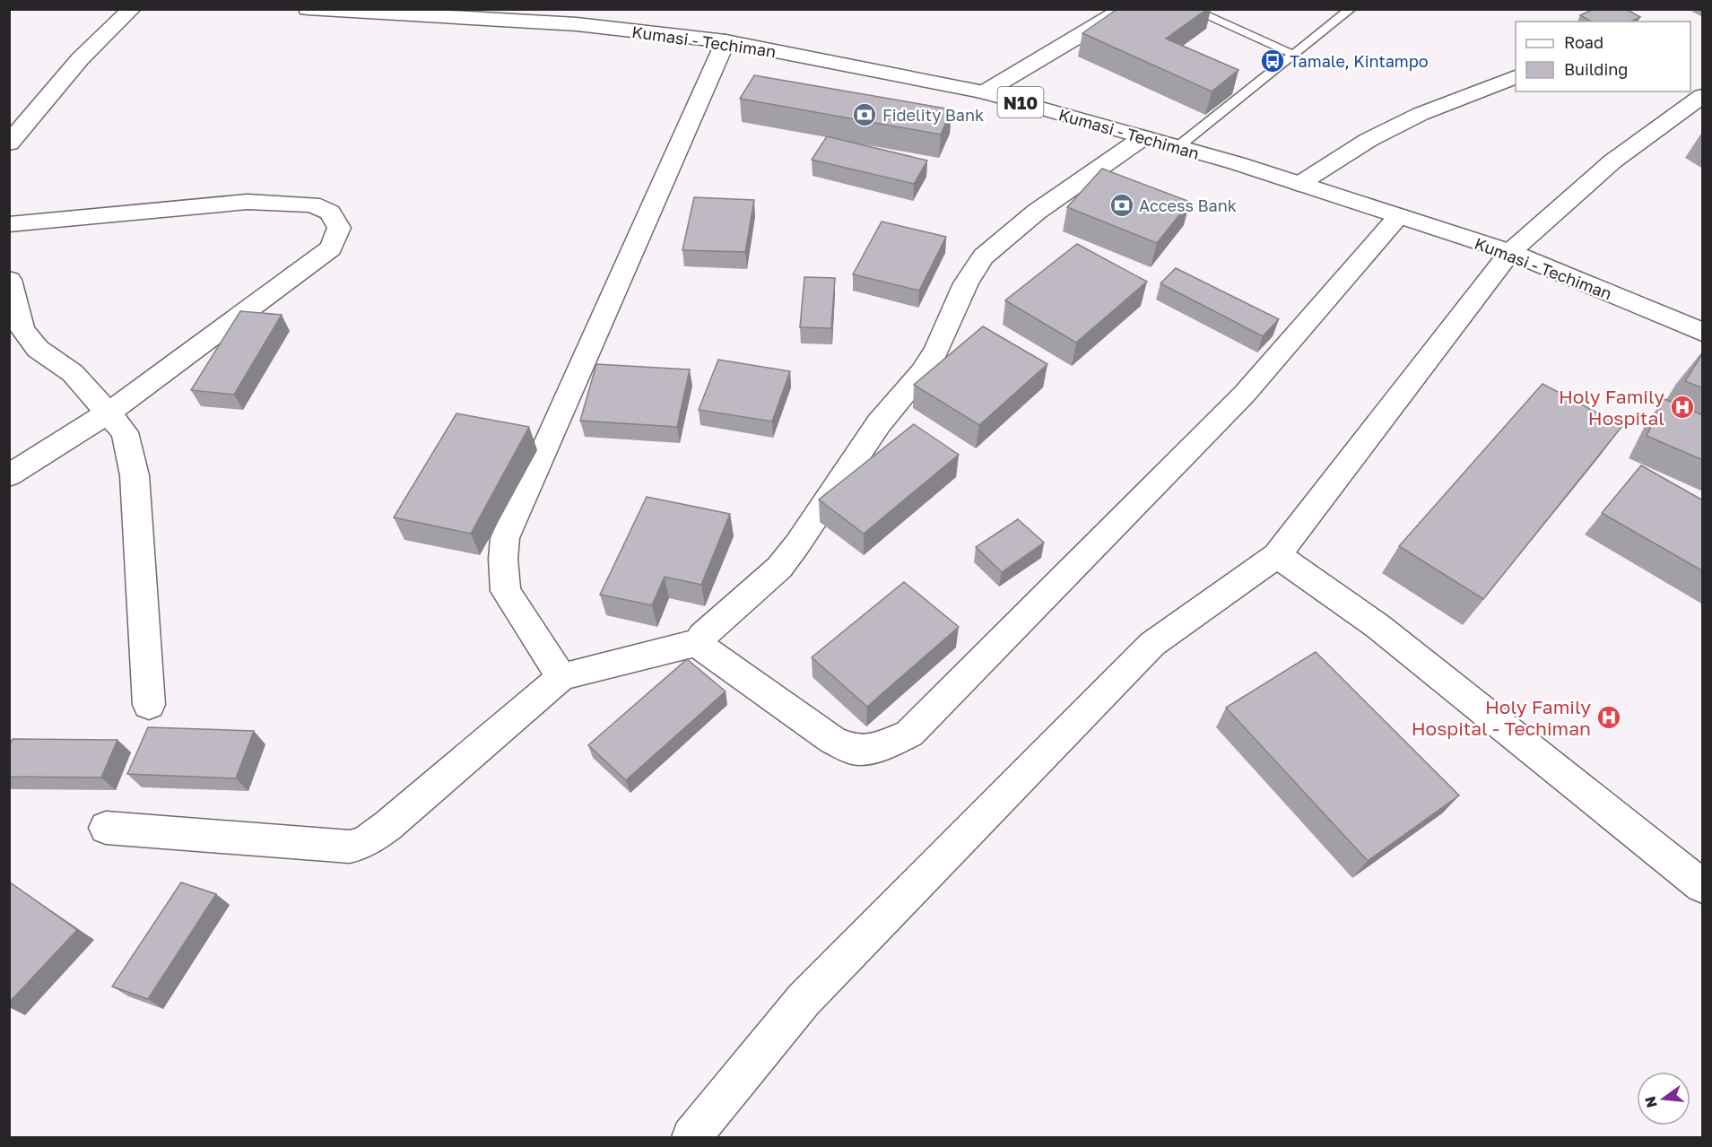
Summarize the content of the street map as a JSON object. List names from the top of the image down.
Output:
{
  "streets": {
    "main road": ["Kumasi - Techiman", "N10"]
  },
  "places": {
    "bus stop": ["Tamale, Kintampo"],
    "bank": ["Fidelity Bank", "Access Bank"],
    "hospital": ["Holy Family Hospital", "Holy Family Hospital - Techiman"]
  },
  "legend": ["Road", "Building"],
  "north": "left"
}
